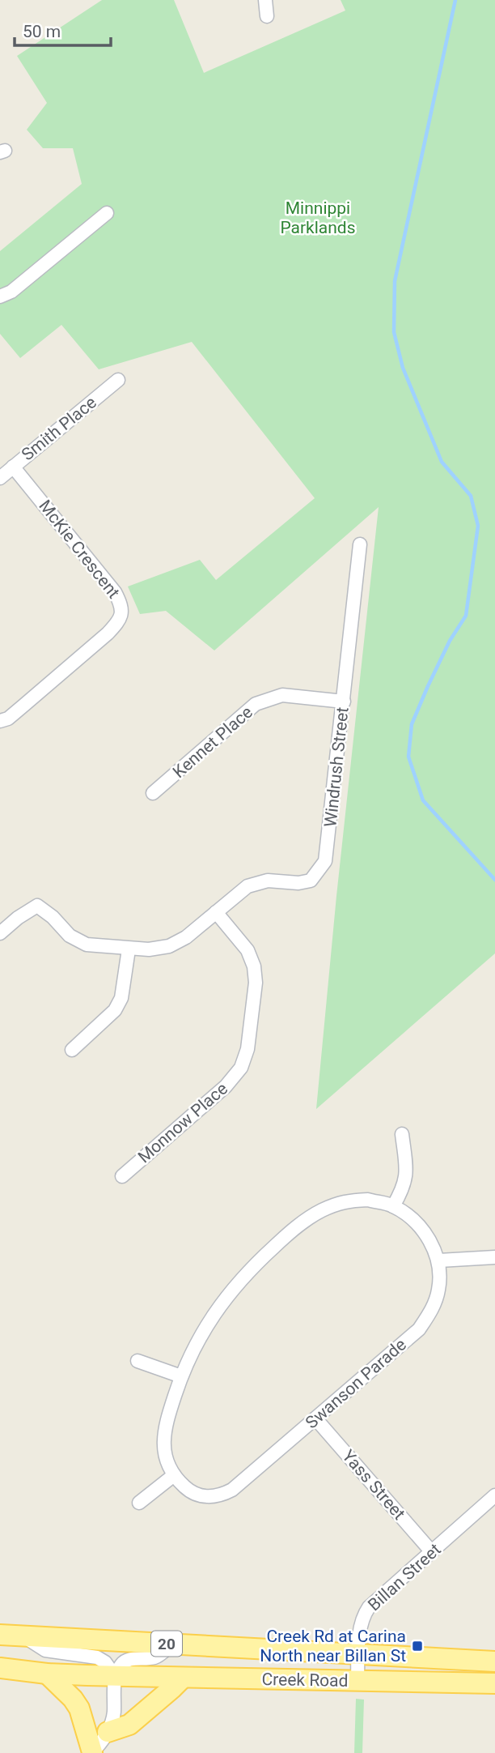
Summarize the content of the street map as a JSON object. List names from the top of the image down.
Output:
{
  "streets": {
    "main road": ["20", "Creek Road"],
    "street": [
      "Smith Place",
      "McKie Crescent",
      "Kennet Place",
      "Windrush Street",
      "Monnow Place",
      "Swanson Parade",
      "Yass Street",
      "Billan Street"
    ]
  },
  "crossings": [
    ["Smith Place", "McKie Crescent"],
    ["Kennet Place", "Windrush Street"],
    ["Windrush Street", "Monnow Place"],
    ["Swanson Parade", "Yass Street"],
    ["Yass Street", "Billan Street"],
    ["Billan Street", "Creek Road"]
  ],
  "parks": ["Minnippi Parklands"],
  "places": {
    "transit": ["Creek Rd at Carina North near Billan St"]
  },
  "scale_bar": "50 m"
}
